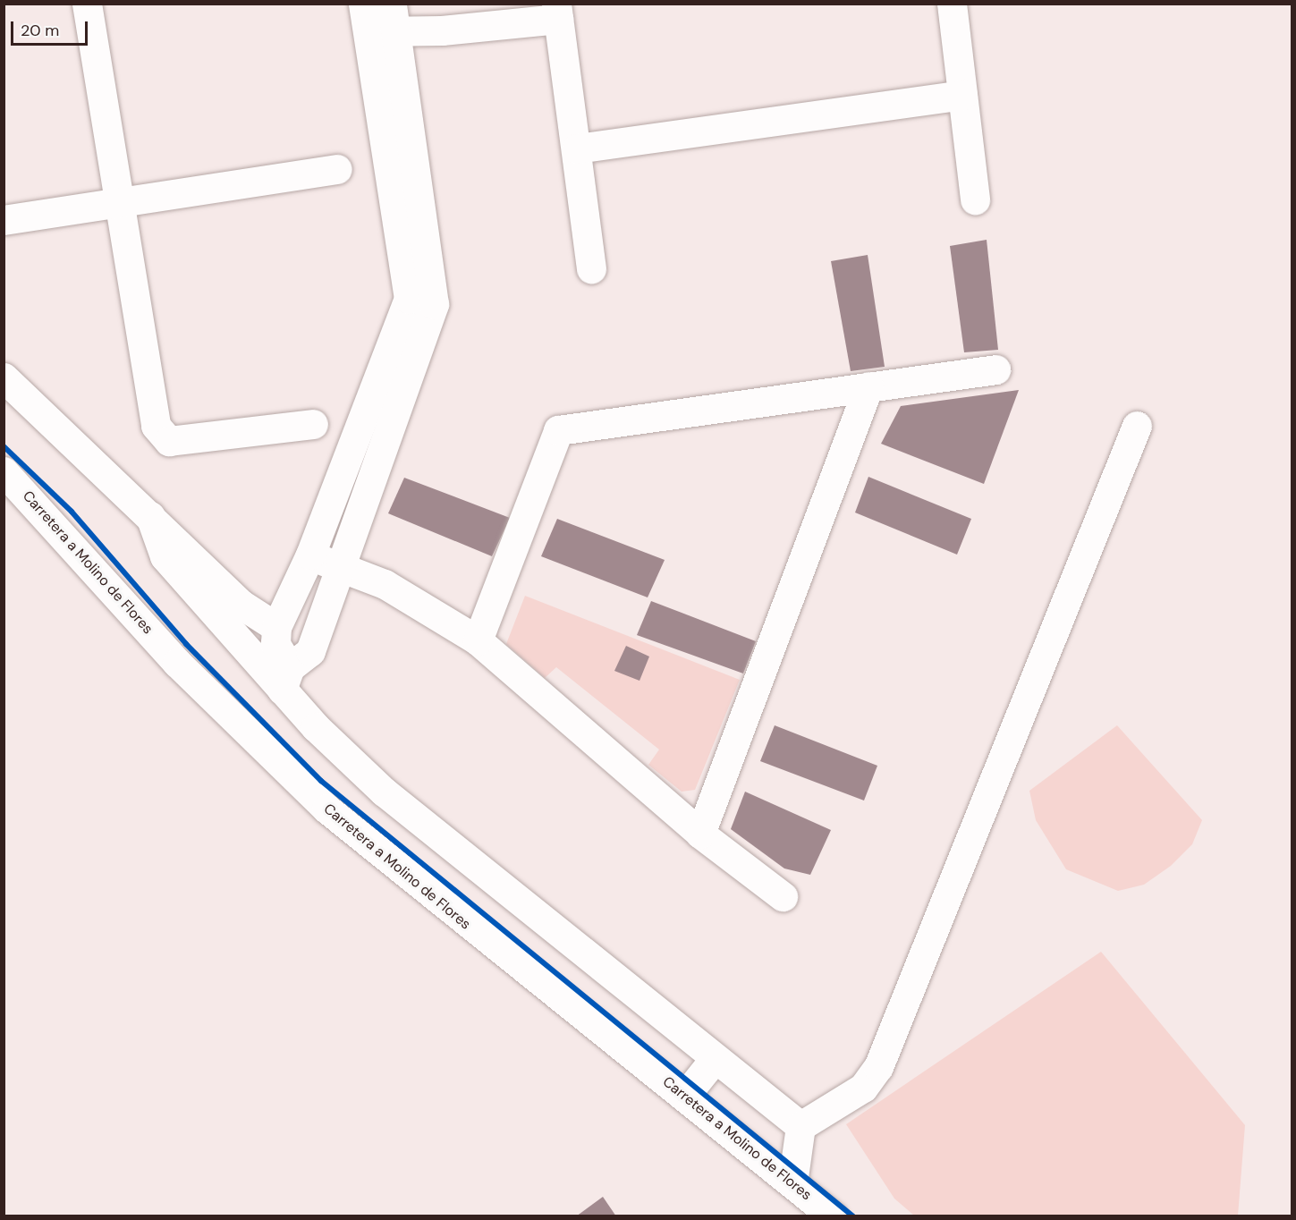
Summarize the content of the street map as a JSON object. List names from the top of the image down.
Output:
{
  "streets": {
    "street": ["Carretera a Molino de Flores"]
  },
  "scale_bar": "20 m"
}
